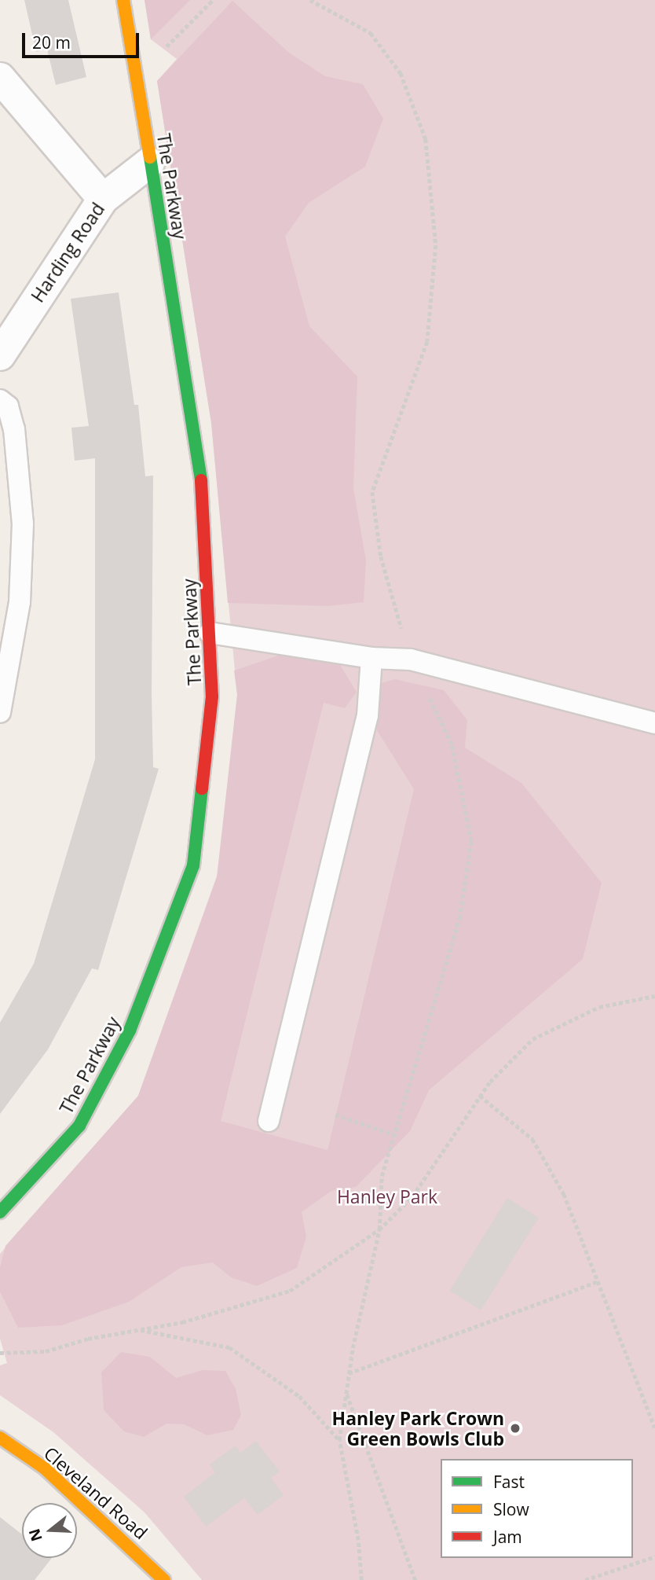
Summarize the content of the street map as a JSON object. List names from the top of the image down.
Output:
{
  "streets": {
    "street": ["The Parkway", "Harding Road", "Cleveland Road"]
  },
  "crossings": [
    ["The Parkway", "Harding Road"]
  ],
  "parks": ["Hanley Park"],
  "places": ["Hanley Park Crown Green Bowls Club"],
  "legend": ["Fast", "Slow", "Jam"],
  "scale_bar": "20 m",
  "north": "left"
}
